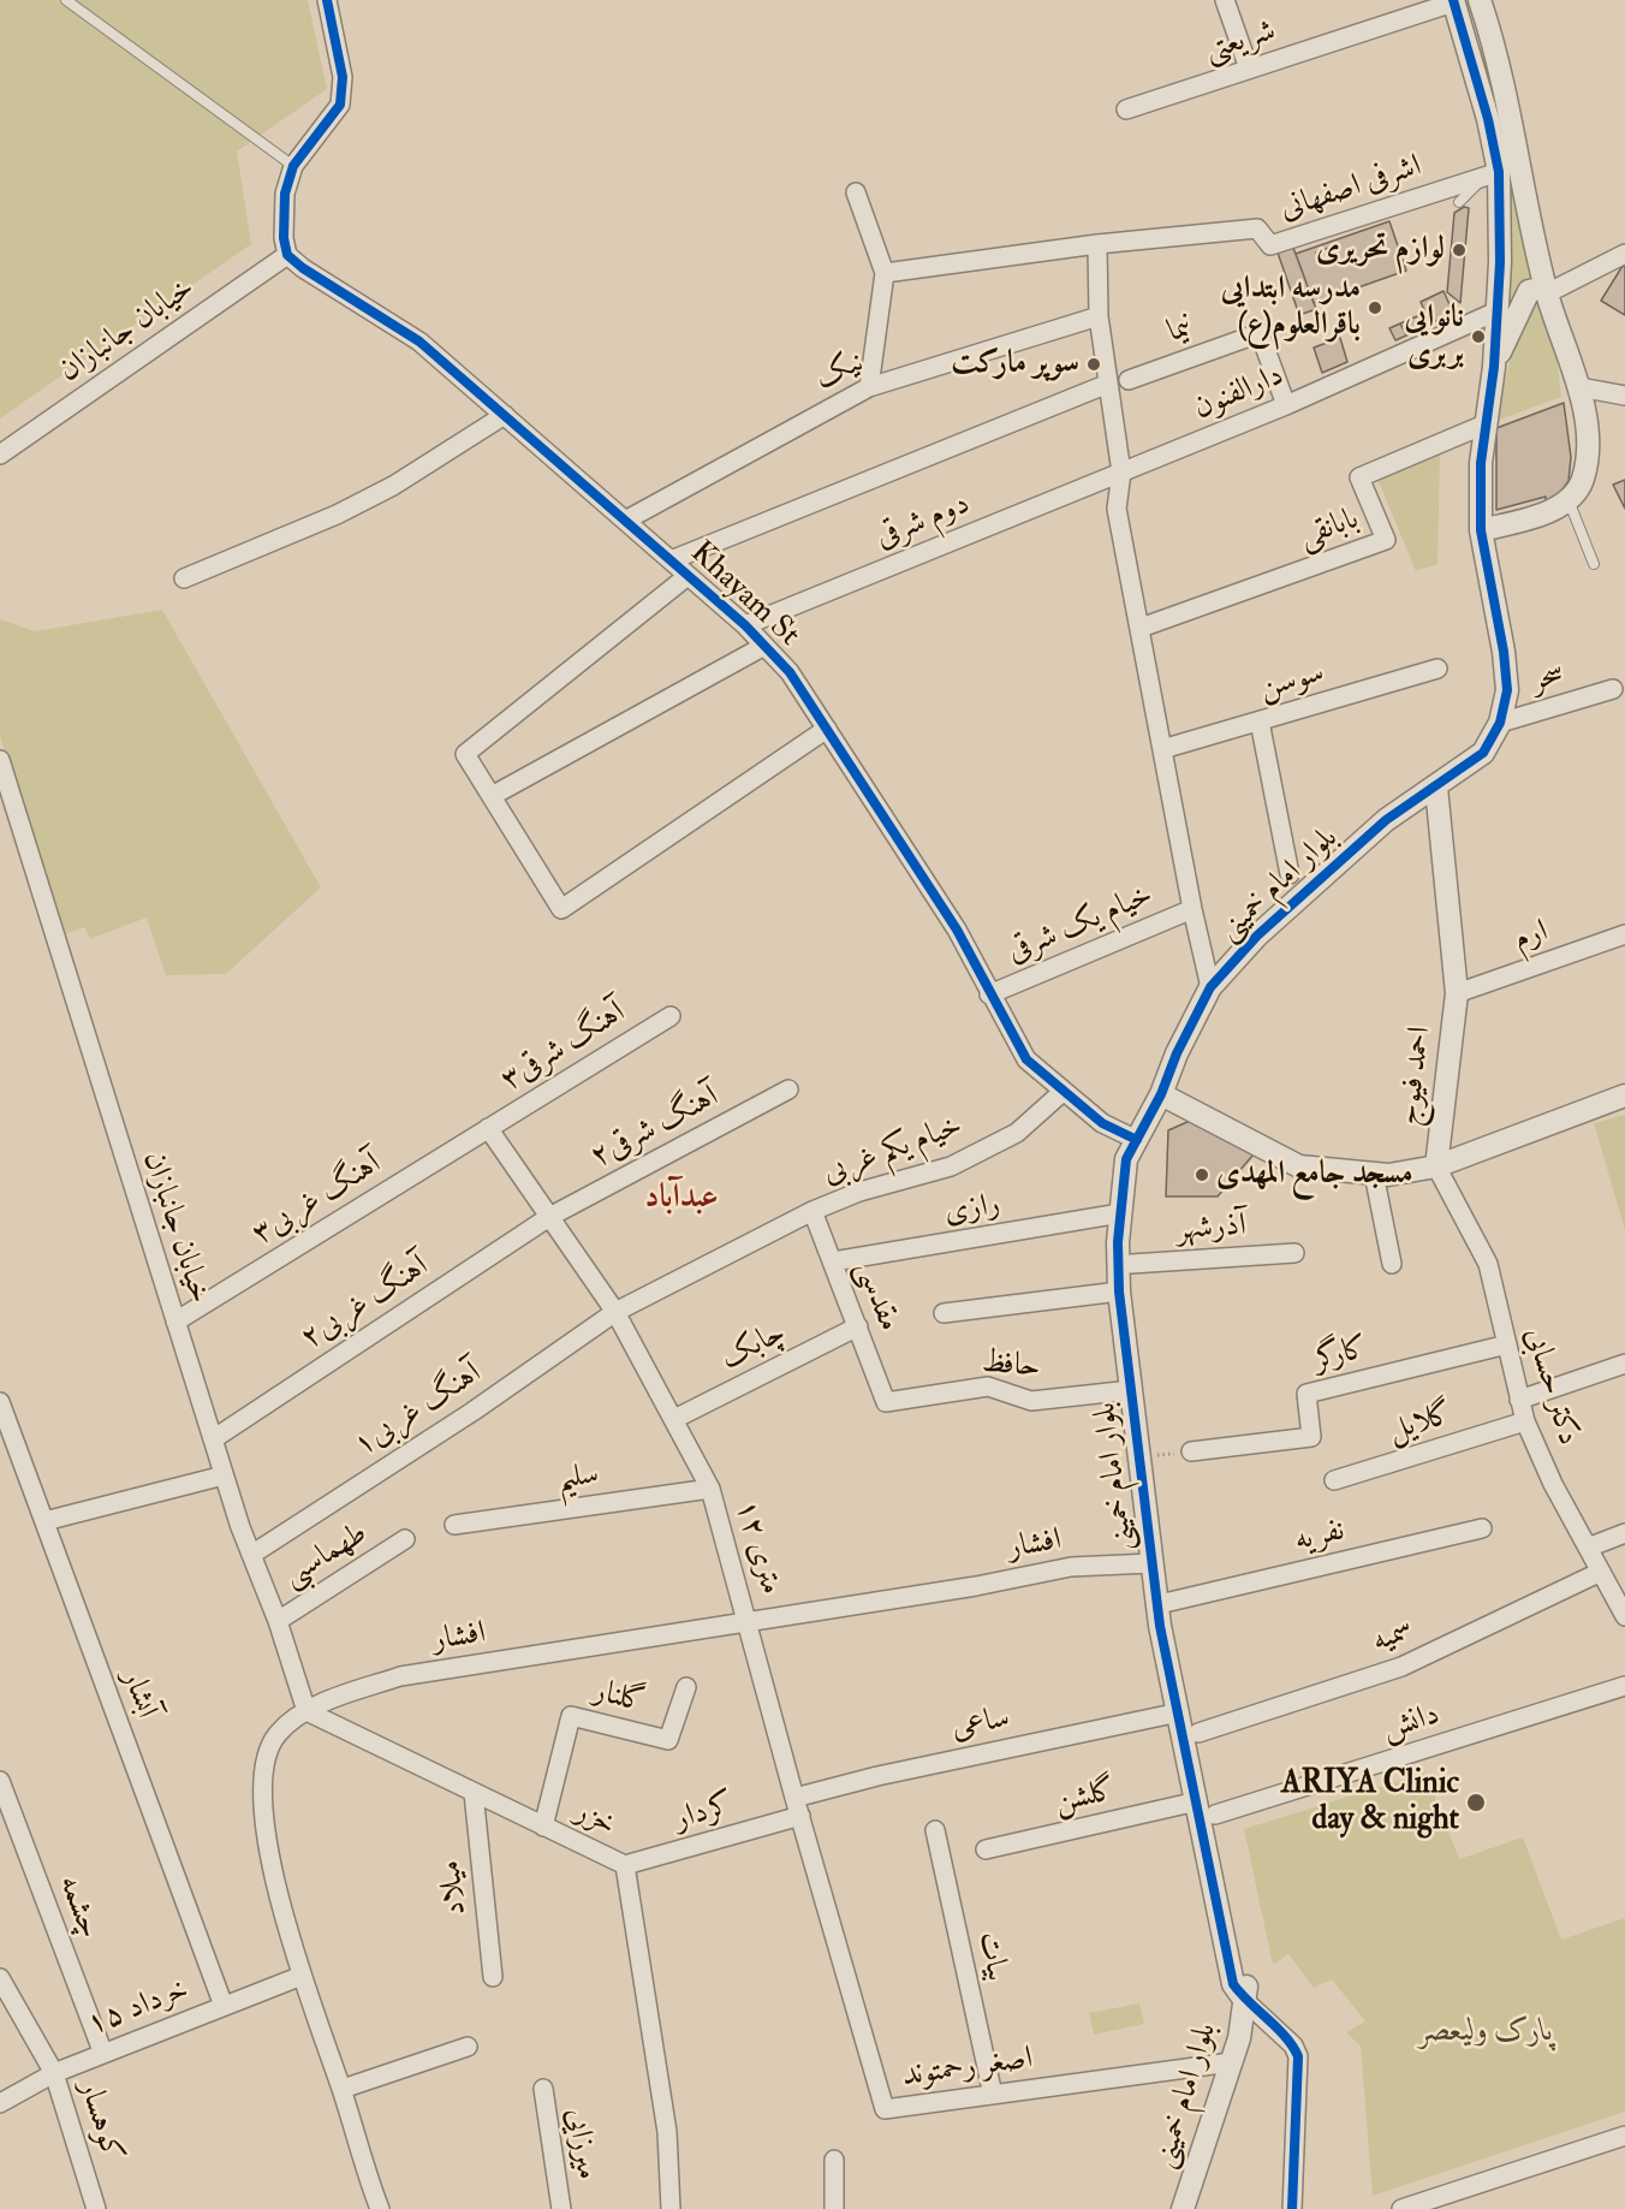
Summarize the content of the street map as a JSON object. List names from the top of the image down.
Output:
{
  "streets": {
    "street": [
      "شریعتی",
      "اشرفی اصفهانی",
      "خیابان جانبازان",
      "نیما",
      "نیک",
      "دارالفنون",
      "دوم شرقی",
      "بابانقی",
      "Khayam St",
      "سحر",
      "سوسن",
      "بلوار امام خمینی",
      "خیام یک شرقی",
      "ارم",
      "آهنگ شرقی۳",
      "احمد فیوج",
      "آهنگ شرقی۲",
      "خیام یکم غربی",
      "آهنگ غربی۳",
      "رازی",
      "آذرشهر",
      "مقدسی",
      "آهنگ غربی۲",
      "چابک",
      "کارگر",
      "حافظ",
      "دکتر حسابی",
      "آهنگ غربی۱",
      "گلایل",
      "سلیم",
      "نفریه",
      "افشار",
      "۱۲ متری",
      "طهماسبی",
      "سمیه",
      "آبشار",
      "گلنار",
      "دانش",
      "ساعی",
      "گلشن",
      "کردار",
      "خزر",
      "میلاد",
      "چشمه",
      "بیات",
      "۱۵ خرداد",
      "اصغر رحمتوند",
      "کوهسار",
      "میرزایی"
    ]
  },
  "crossings": [
    ["شریعتی", "بلوار امام خمینی"],
    ["اشرفی اصفهانی", "بلوار امام خمینی"],
    ["خیابان جانبازان", "Khayam St"],
    ["خیابان جانبازان", "آهنگ غربی۳"],
    ["خیابان جانبازان", "آهنگ غربی۲"],
    ["خیابان جانبازان", "آهنگ غربی۱"],
    ["خیابان جانبازان", "افشار"],
    ["خیابان جانبازان", "طهماسبی"],
    ["خیابان جانبازان", "خزر"],
    ["نیما", "دارالفنون"],
    ["نیک", "Khayam St"],
    ["دارالفنون", "دوم شرقی"],
    ["دارالفنون", "بلوار امام خمینی"],
    ["دوم شرقی", "Khayam St"],
    ["بابانقی", "بلوار امام خمینی"],
    ["Khayam St", "بلوار امام خمینی"],
    ["Khayam St", "خیام یک شرقی"],
    ["Khayam St", "خیام یکم غربی"],
    ["سحر", "بلوار امام خمینی"],
    ["بلوار امام خمینی", "احمد فیوج"],
    ["بلوار امام خمینی", "رازی"],
    ["بلوار امام خمینی", "آذرشهر"],
    ["بلوار امام خمینی", "حافظ"],
    ["بلوار امام خمینی", "نفریه"],
    ["بلوار امام خمینی", "افشار"],
    ["بلوار امام خمینی", "سمیه"],
    ["بلوار امام خمینی", "دانش"],
    ["بلوار امام خمینی", "ساعی"],
    ["بلوار امام خمینی", "گلشن"],
    ["بلوار امام خمینی", "اصغر رحمتوند"],
    ["ارم", "احمد فیوج"],
    ["آهنگ شرقی۳", "آهنگ غربی۳"],
    ["آهنگ شرقی۳", "۱۲ متری"],
    ["احمد فیوج", "دکتر حسابی"],
    ["آهنگ شرقی۲", "آهنگ غربی۲"],
    ["آهنگ شرقی۲", "۱۲ متری"],
    ["خیام یکم غربی", "مقدسی"],
    ["خیام یکم غربی", "آهنگ غربی۱"],
    ["خیام یکم غربی", "۱۲ متری"],
    ["آهنگ غربی۳", "۱۲ متری"],
    ["رازی", "مقدسی"],
    ["مقدسی", "چابک"],
    ["مقدسی", "حافظ"],
    ["آهنگ غربی۲", "۱۲ متری"],
    ["چابک", "۱۲ متری"],
    ["کارگر", "دکتر حسابی"],
    ["دکتر حسابی", "گلایل"],
    ["دکتر حسابی", "سمیه"],
    ["آهنگ غربی۱", "۱۲ متری"],
    ["سلیم", "۱۲ متری"],
    ["افشار", "۱۲ متری"],
    ["افشار", "خزر"],
    ["افشار", "۱۵ خرداد"],
    ["۱۲ متری", "ساعی"],
    ["۱۲ متری", "کردار"],
    ["۱۲ متری", "اصغر رحمتوند"],
    ["آبشار", "۱۵ خرداد"],
    ["گلنار", "خزر"],
    ["کردار", "خزر"],
    ["کردار", "اصغر رحمتوند"],
    ["خزر", "میلاد"],
    ["چشمه", "۱۵ خرداد"],
    ["بیات", "اصغر رحمتوند"],
    ["۱۵ خرداد", "کوهسار"]
  ],
  "districts": ["عبدآباد"],
  "parks": ["پارک ولیعصر"],
  "places": [
    "لوازم تحریری",
    "مدرسه ابتدایی باقرالعلوم(ع)",
    "نانوایی بربری",
    "سوپر مارکت",
    "مسجد جامع المهدی",
    "ARIYA Clinic day & night"
  ]
}
